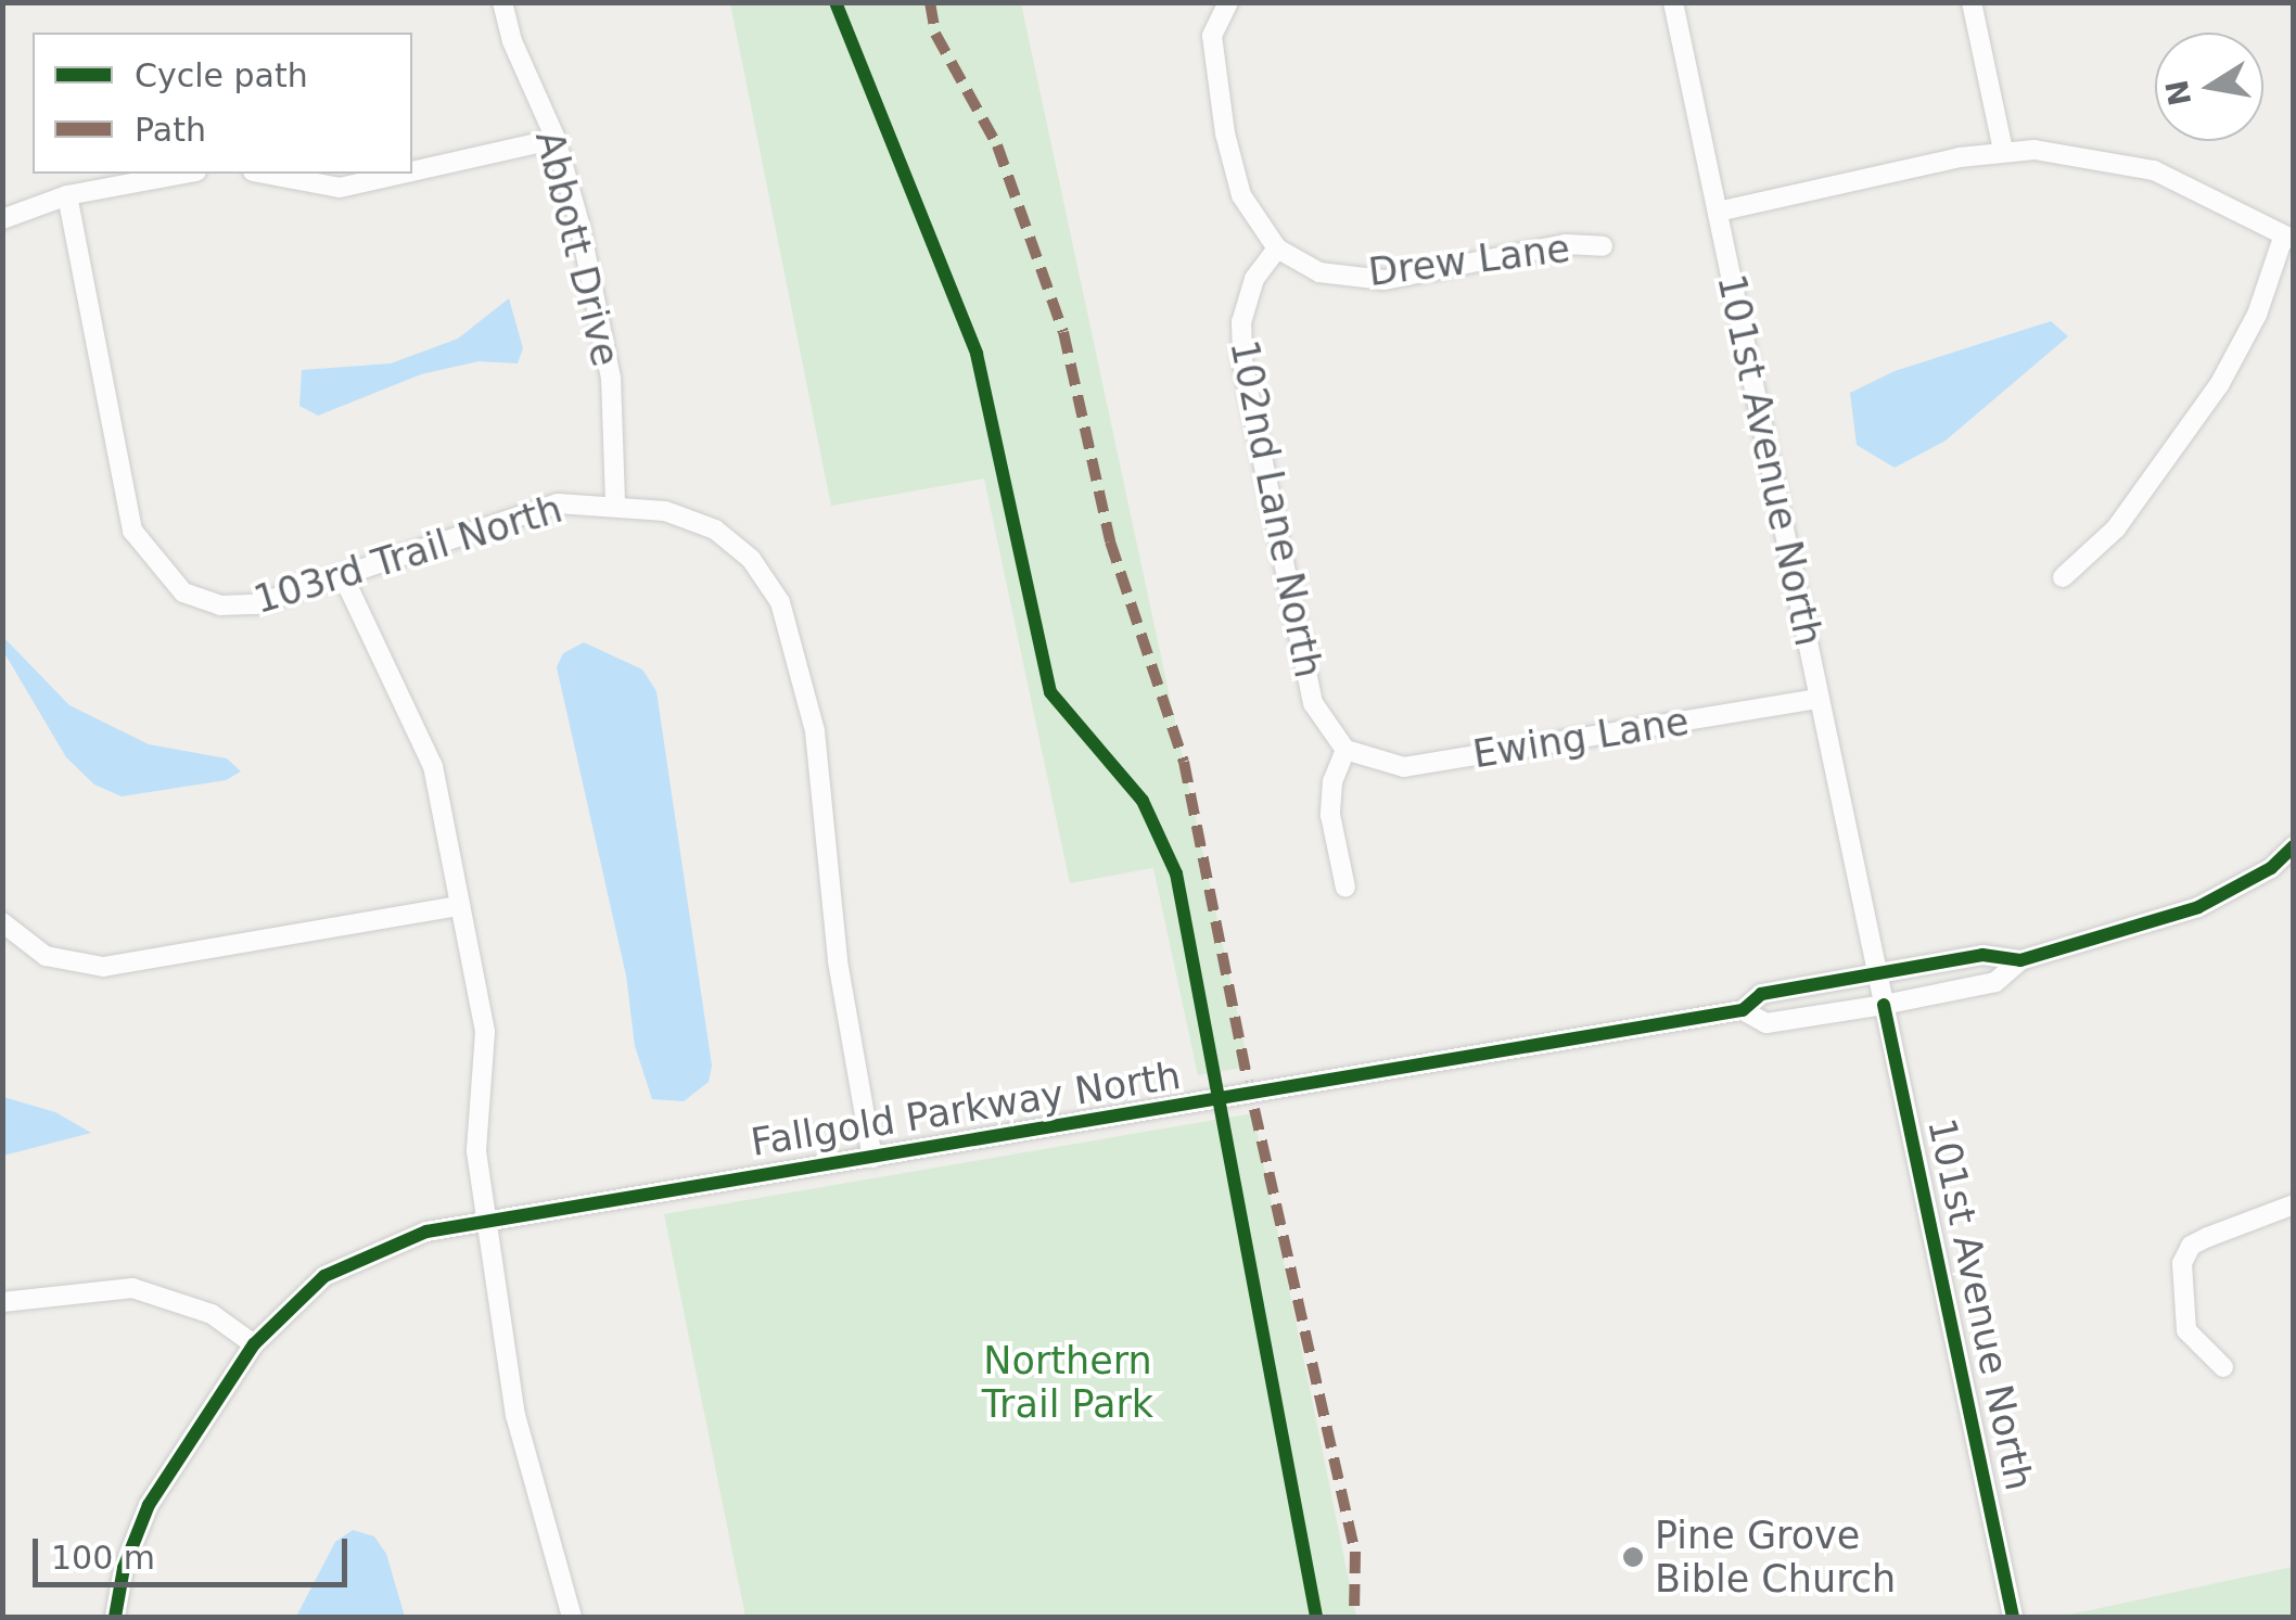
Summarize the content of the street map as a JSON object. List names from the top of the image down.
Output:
{
  "streets": {
    "street": [
      "Abbott Drive",
      "Drew Lane",
      "101st Avenue North",
      "102nd Lane North",
      "103rd Trail North",
      "Ewing Lane",
      "Fallgold Parkway North"
    ]
  },
  "crossings": [
    ["Abbott Drive", "103rd Trail North"],
    ["Drew Lane", "102nd Lane North"],
    ["101st Avenue North", "Ewing Lane"],
    ["101st Avenue North", "Fallgold Parkway North"],
    ["102nd Lane North", "Ewing Lane"],
    ["103rd Trail North", "Fallgold Parkway North"]
  ],
  "parks": ["Northern Trail Park"],
  "places": ["Pine Grove Bible Church"],
  "legend": ["Cycle path", "Path"],
  "scale_bar": "100 m",
  "north": "left"
}
